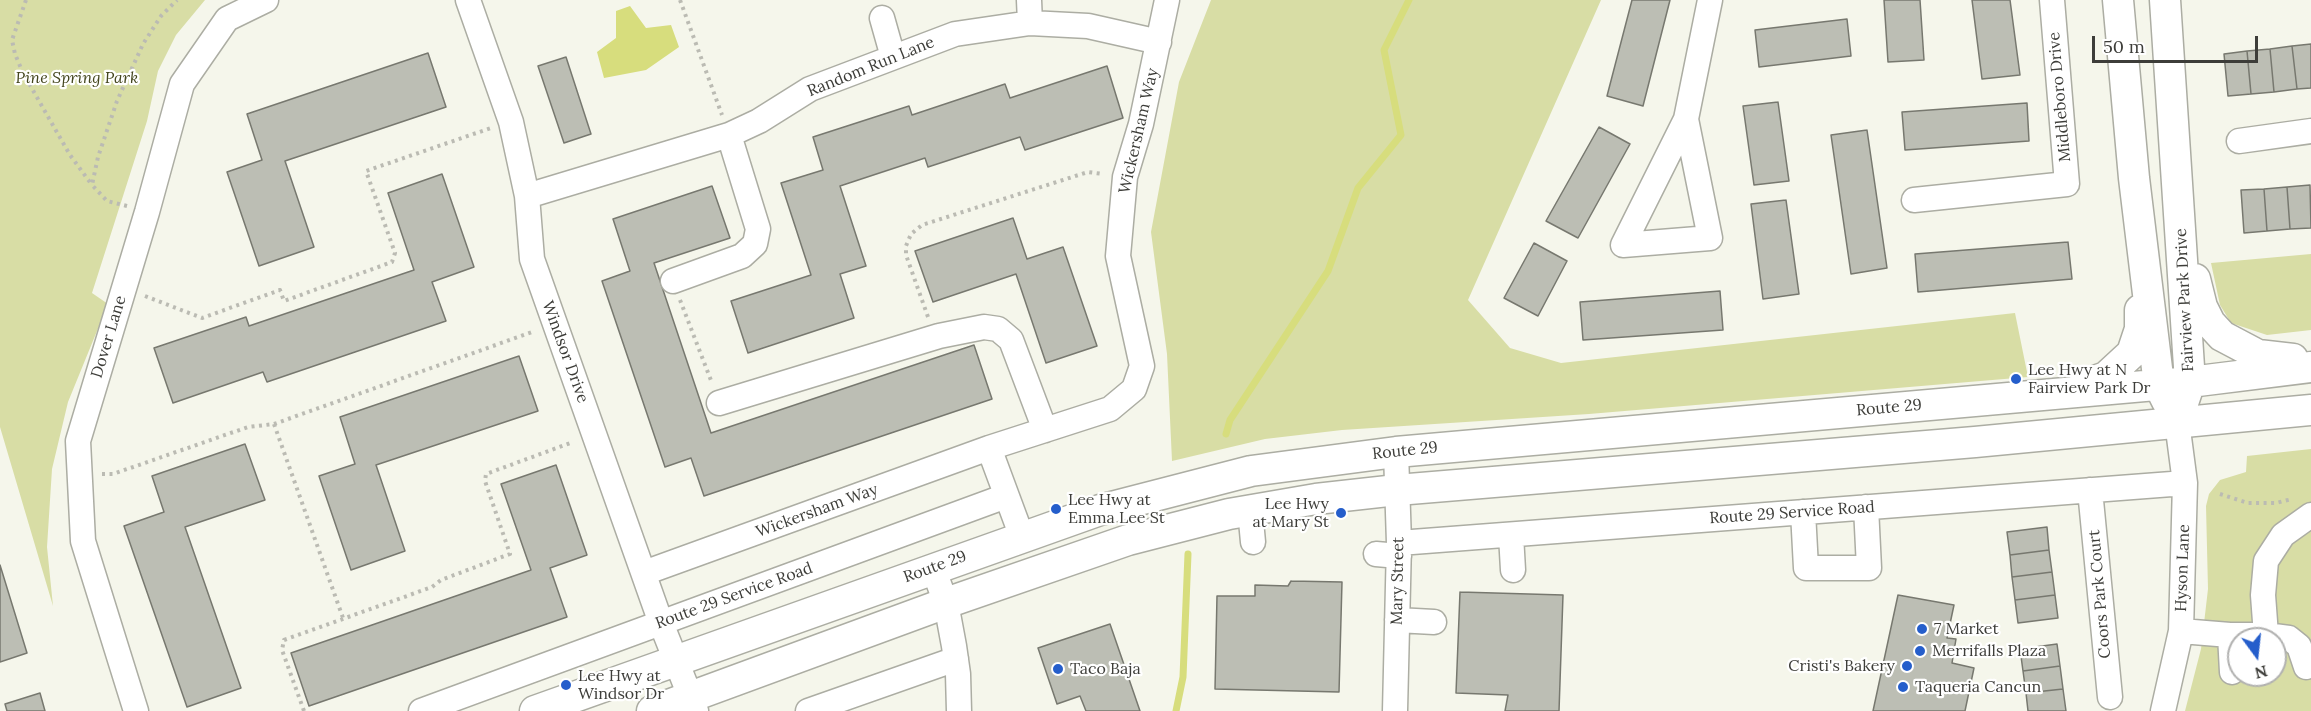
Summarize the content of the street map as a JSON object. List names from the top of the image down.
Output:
{
  "streets": {
    "main road": ["Fairview Park Drive", "Route 29"],
    "street": [
      "Random Run Lane",
      "Middleboro Drive",
      "Wickersham Way",
      "Dover Lane",
      "Windsor Drive",
      "Route 29 Service Road",
      "Hyson Lane",
      "Mary Street",
      "Coors Park Court"
    ]
  },
  "crossings": [
    ["Random Run Lane", "Wickersham Way"],
    ["Random Run Lane", "Windsor Drive"],
    ["Wickersham Way", "Windsor Drive"],
    ["Fairview Park Drive", "Route 29"],
    ["Fairview Park Drive", "Hyson Lane"],
    ["Windsor Drive", "Route 29"],
    ["Windsor Drive", "Route 29 Service Road"],
    ["Route 29", "Mary Street"],
    ["Route 29 Service Road", "Hyson Lane"],
    ["Route 29 Service Road", "Mary Street"],
    ["Route 29 Service Road", "Coors Park Court"]
  ],
  "parks": ["Pine Spring Park"],
  "places": [
    "Lee Hwy at N Fairview Park Dr",
    "Lee Hwy at Emma Lee St",
    "Lee Hwy at Mary St",
    "7 Market",
    "Merrifalls Plaza",
    "Cristi's Bakery",
    "Taco Baja",
    "Lee Hwy at Windsor Dr",
    "Taqueria Cancun"
  ],
  "scale_bar": "50 m",
  "north": "bottom"
}
